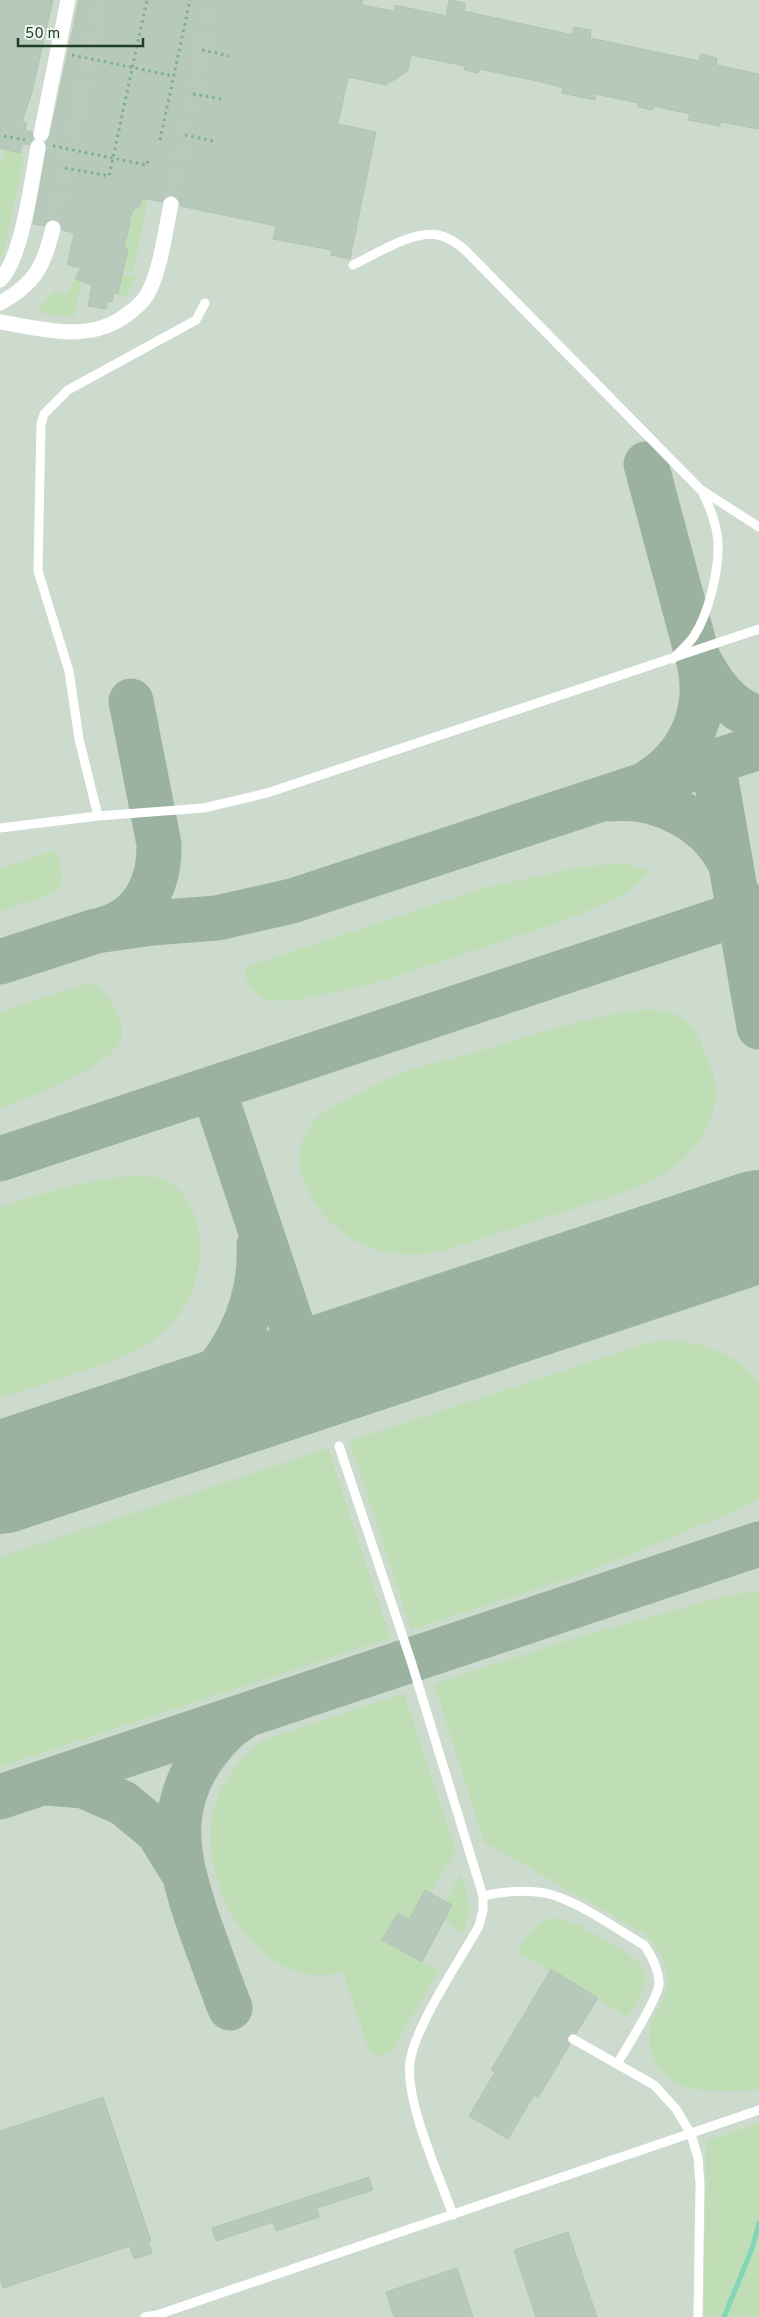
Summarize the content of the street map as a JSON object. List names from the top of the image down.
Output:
{
  "scale_bar": "50 m"
}
